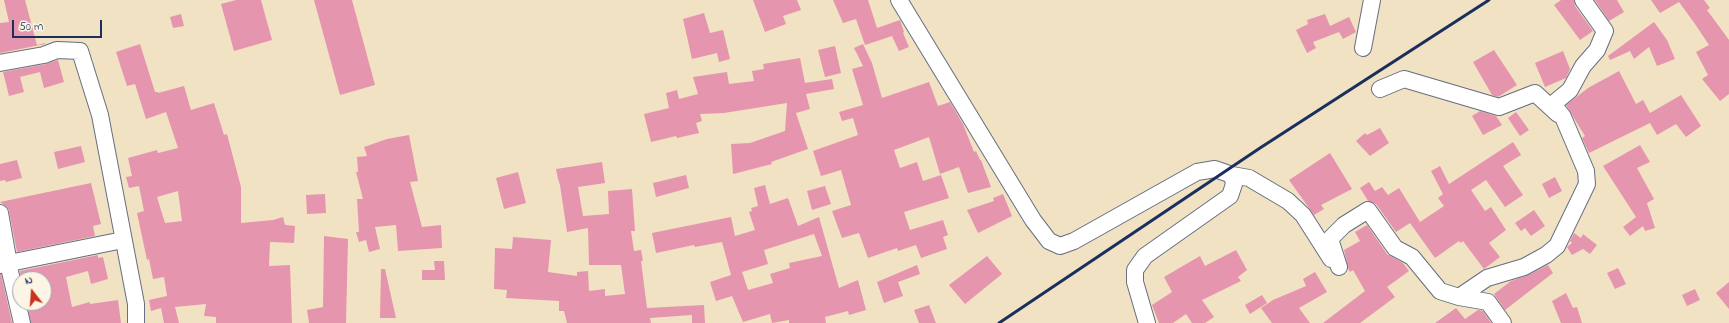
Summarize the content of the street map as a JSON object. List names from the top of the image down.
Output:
{
  "scale_bar": "50 m",
  "north": "top"
}
